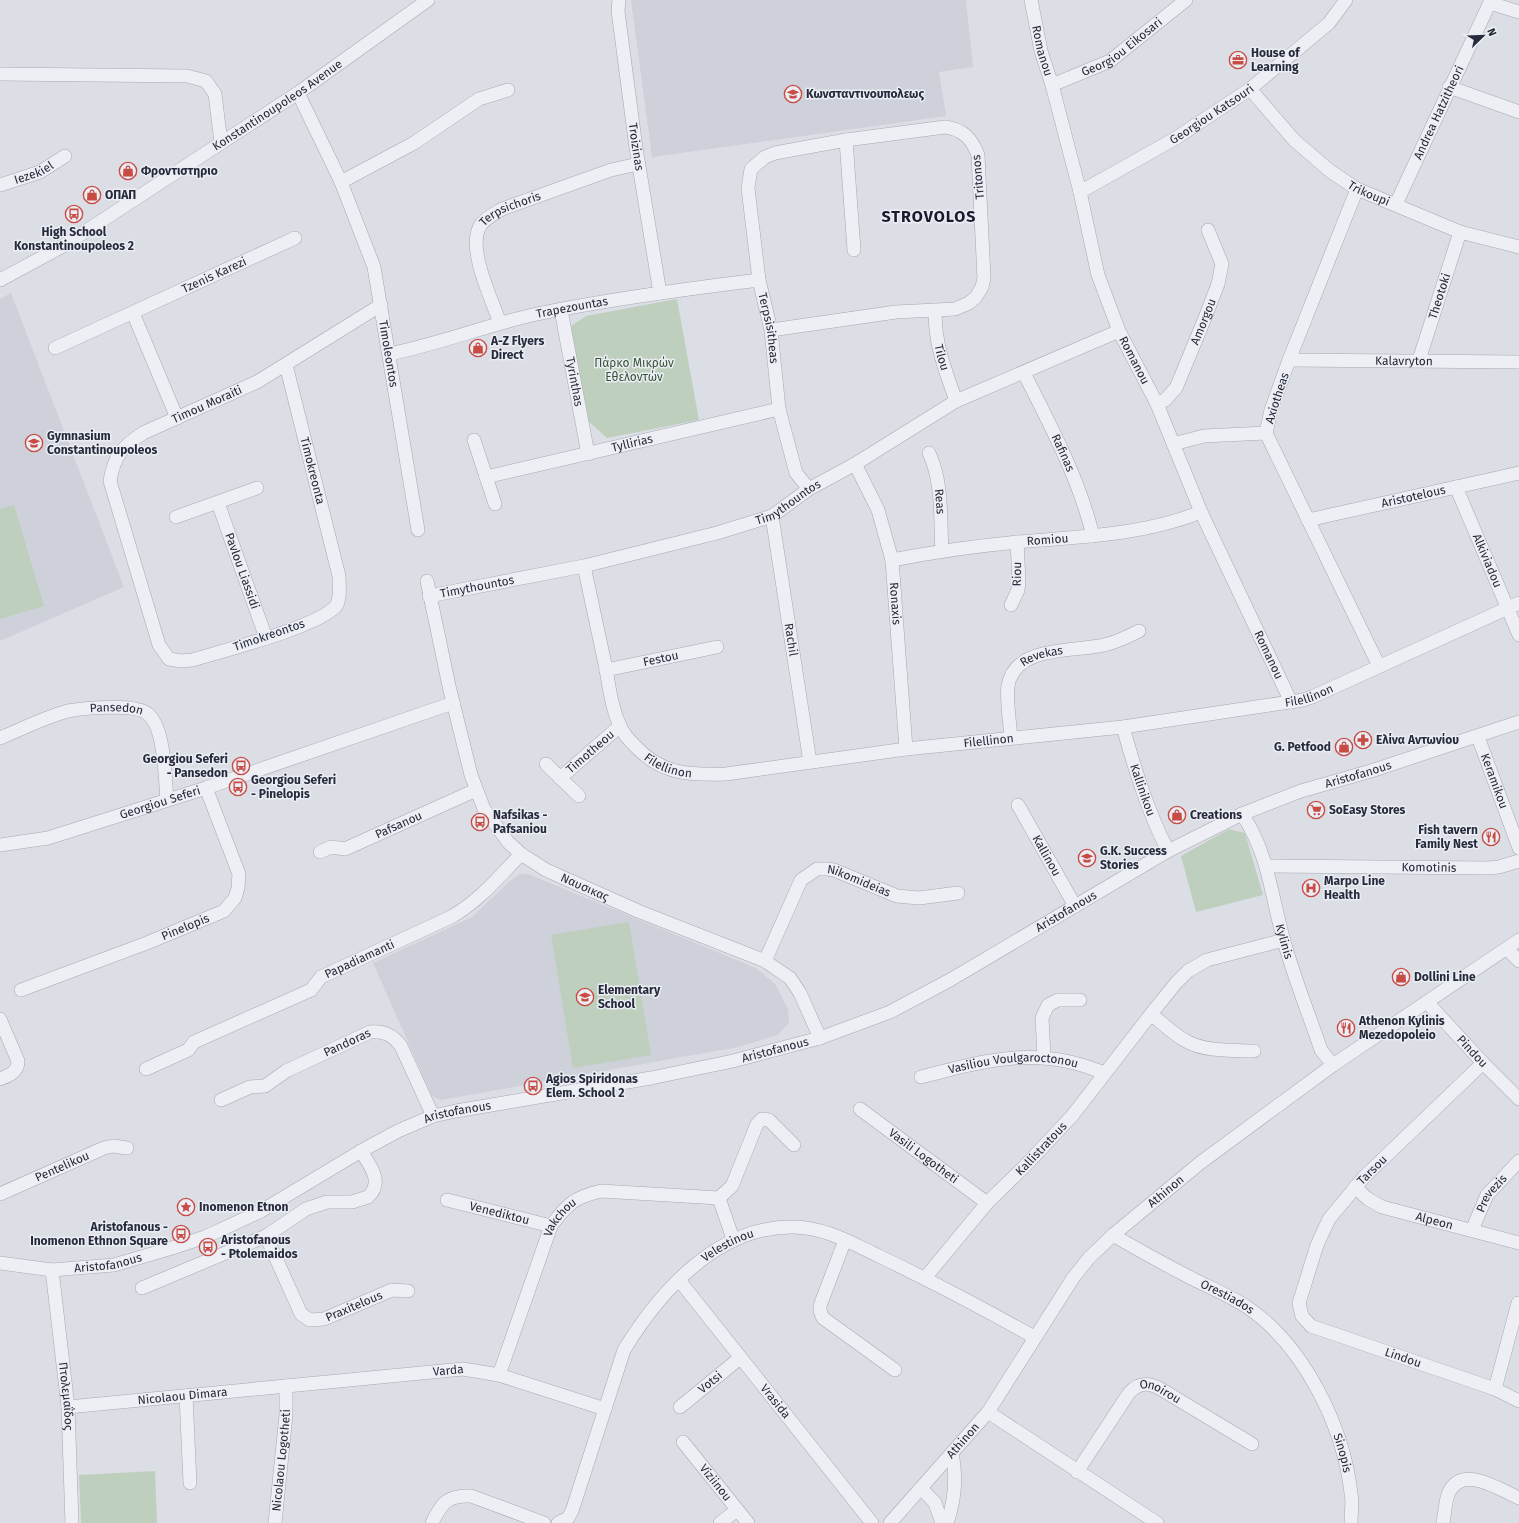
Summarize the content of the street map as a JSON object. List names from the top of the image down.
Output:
{
  "streets": {
    "street": [
      "Georgiou Eikosari",
      "Romanou",
      "Konstantinoupoleos Avenue",
      "Georgiou Katsouri",
      "Andrea Hatzitheori",
      "Troizinas",
      "Iezekiel",
      "Tritonos",
      "Trikoupi",
      "Terpsichoris",
      "Tzenis Karezi",
      "Theotoki",
      "Trapezountas",
      "Amorgou",
      "Terpsisitheas",
      "Timoleontos",
      "Tilou",
      "Kalavryton",
      "Tyrinthas",
      "Axiotheas",
      "Timou Moraiti",
      "Tyllirias",
      "Rafinas",
      "Timokreonta",
      "Aristotelous",
      "Timythountos",
      "Reas",
      "Romiou",
      "Alkiviadou",
      "Pavlou Liassidi",
      "Riou",
      "Ronaxis",
      "Timokreontos",
      "Rachil",
      "Festou",
      "Revekas",
      "Filellinon",
      "Pansedon",
      "Timotheou",
      "Aristofanous",
      "Keramikou",
      "Kallinikou",
      "Georgiou Seferi",
      "Pafsanou",
      "Kallinou",
      "Komotinis",
      "Nikomideias",
      "Ναυσικας",
      "Pinelopis",
      "Kylinis",
      "Papadiamanti",
      "Pandoras",
      "Pindou",
      "Vasiliou Voulgaroctonou",
      "Kallistratous",
      "Vasili Logotheti",
      "Pentelikou",
      "Tarsou",
      "Athinon",
      "Prevezis",
      "Venediktou",
      "Vakchou",
      "Alpeon",
      "Velestinou",
      "Orestiados",
      "Praxitelous",
      "Lindou",
      "Varda",
      "Votsi",
      "Onoirou",
      "Πτολεμαΐδος",
      "Nicolaou Dimara",
      "Vrasida",
      "Sinopis",
      "Nicolaou Logotheti",
      "Viziinou"
    ]
  },
  "crossings": [
    ["Georgiou Eikosari", "Romanou"],
    ["Romanou", "Georgiou Katsouri"],
    ["Romanou", "Amorgou"],
    ["Romanou", "Timythountos"],
    ["Romanou", "Romiou"],
    ["Romanou", "Filellinon"],
    ["Konstantinoupoleos Avenue", "Timoleontos"],
    ["Georgiou Katsouri", "Trikoupi"],
    ["Andrea Hatzitheori", "Trikoupi"],
    ["Troizinas", "Terpsichoris"],
    ["Troizinas", "Trapezountas"],
    ["Tritonos", "Terpsisitheas"],
    ["Tritonos", "Tilou"],
    ["Trikoupi", "Theotoki"],
    ["Trikoupi", "Axiotheas"],
    ["Terpsichoris", "Trapezountas"],
    ["Theotoki", "Kalavryton"],
    ["Trapezountas", "Terpsisitheas"],
    ["Trapezountas", "Timoleontos"],
    ["Trapezountas", "Tyrinthas"],
    ["Terpsisitheas", "Tyllirias"],
    ["Terpsisitheas", "Timythountos"],
    ["Timoleontos", "Timou Moraiti"],
    ["Tilou", "Timythountos"],
    ["Kalavryton", "Axiotheas"],
    ["Tyrinthas", "Tyllirias"],
    ["Axiotheas", "Aristotelous"],
    ["Axiotheas", "Filellinon"],
    ["Timou Moraiti", "Timokreonta"],
    ["Timou Moraiti", "Timokreontos"],
    ["Rafinas", "Timythountos"],
    ["Rafinas", "Romiou"],
    ["Timokreonta", "Timokreontos"],
    ["Aristotelous", "Alkiviadou"],
    ["Timythountos", "Ronaxis"],
    ["Timythountos", "Rachil"],
    ["Timythountos", "Filellinon"],
    ["Timythountos", "Ναυσικας"],
    ["Reas", "Romiou"],
    ["Romiou", "Riou"],
    ["Romiou", "Ronaxis"],
    ["Alkiviadou", "Filellinon"],
    ["Pavlou Liassidi", "Timokreontos"],
    ["Ronaxis", "Filellinon"],
    ["Rachil", "Filellinon"],
    ["Festou", "Filellinon"],
    ["Revekas", "Filellinon"],
    ["Filellinon", "Timotheou"],
    ["Filellinon", "Kallinikou"],
    ["Pansedon", "Georgiou Seferi"],
    ["Aristofanous", "Keramikou"],
    ["Aristofanous", "Kallinikou"],
    ["Aristofanous", "Kallinou"],
    ["Aristofanous", "Ναυσικας"],
    ["Aristofanous", "Kylinis"],
    ["Aristofanous", "Pandoras"],
    ["Aristofanous", "Πτολεμαΐδος"],
    ["Georgiou Seferi", "Ναυσικας"],
    ["Georgiou Seferi", "Pinelopis"],
    ["Pafsanou", "Ναυσικας"],
    ["Komotinis", "Kylinis"],
    ["Nikomideias", "Ναυσικας"],
    ["Ναυσικας", "Papadiamanti"],
    ["Kylinis", "Kallistratous"],
    ["Kylinis", "Athinon"],
    ["Pindou", "Tarsou"],
    ["Pindou", "Athinon"],
    ["Vasiliou Voulgaroctonou", "Kallistratous"],
    ["Kallistratous", "Vasili Logotheti"],
    ["Kallistratous", "Velestinou"],
    ["Tarsou", "Alpeon"],
    ["Tarsou", "Lindou"],
    ["Athinon", "Velestinou"],
    ["Athinon", "Orestiados"],
    ["Prevezis", "Alpeon"],
    ["Venediktou", "Vakchou"],
    ["Vakchou", "Varda"],
    ["Velestinou", "Varda"],
    ["Velestinou", "Vrasida"],
    ["Orestiados", "Sinopis"],
    ["Varda", "Nicolaou Dimara"],
    ["Varda", "Nicolaou Logotheti"],
    ["Votsi", "Vrasida"],
    ["Πτολεμαΐδος", "Nicolaou Dimara"],
    ["Nicolaou Dimara", "Nicolaou Logotheti"]
  ],
  "districts": ["STROVOLOS"],
  "parks": ["Πάρκο Μικρών Εθελοντών"],
  "places": {
    "office": ["House of Learning"],
    "school or university": [
      "Κωνσταντινουπολεως",
      "Gymnasium Constantinoupoleos",
      "G.K. Success Stories",
      "Elementary School"
    ],
    "shop": [
      "Φροντιστηριο",
      "ΟΠΑΠ",
      "A-Z Flyers Direct",
      "G. Petfood",
      "Creations",
      "Dollini Line"
    ],
    "bus stop": [
      "High School Konstantinoupoleos 2",
      "Georgiou Seferi - Pansedon",
      "Georgiou Seferi - Pinelopis",
      "Nafsikas - Pafsaniou",
      "Agios Spiridonas Elem. School 2",
      "Aristofanous - Inomenon Ethnon Square",
      "Aristofanous - Ptolemaidos"
    ],
    "pharmacy": ["Ελίνα Αντωνίου"],
    "supermarket": ["SoEasy Stores"],
    "restaurant": ["Fish tavern Family Nest", "Athenon Kylinis Mezedopoleio"],
    "hospital": ["Marpo Line Health"],
    "place": ["Inomenon Etnon"]
  },
  "north": "top right"
}
